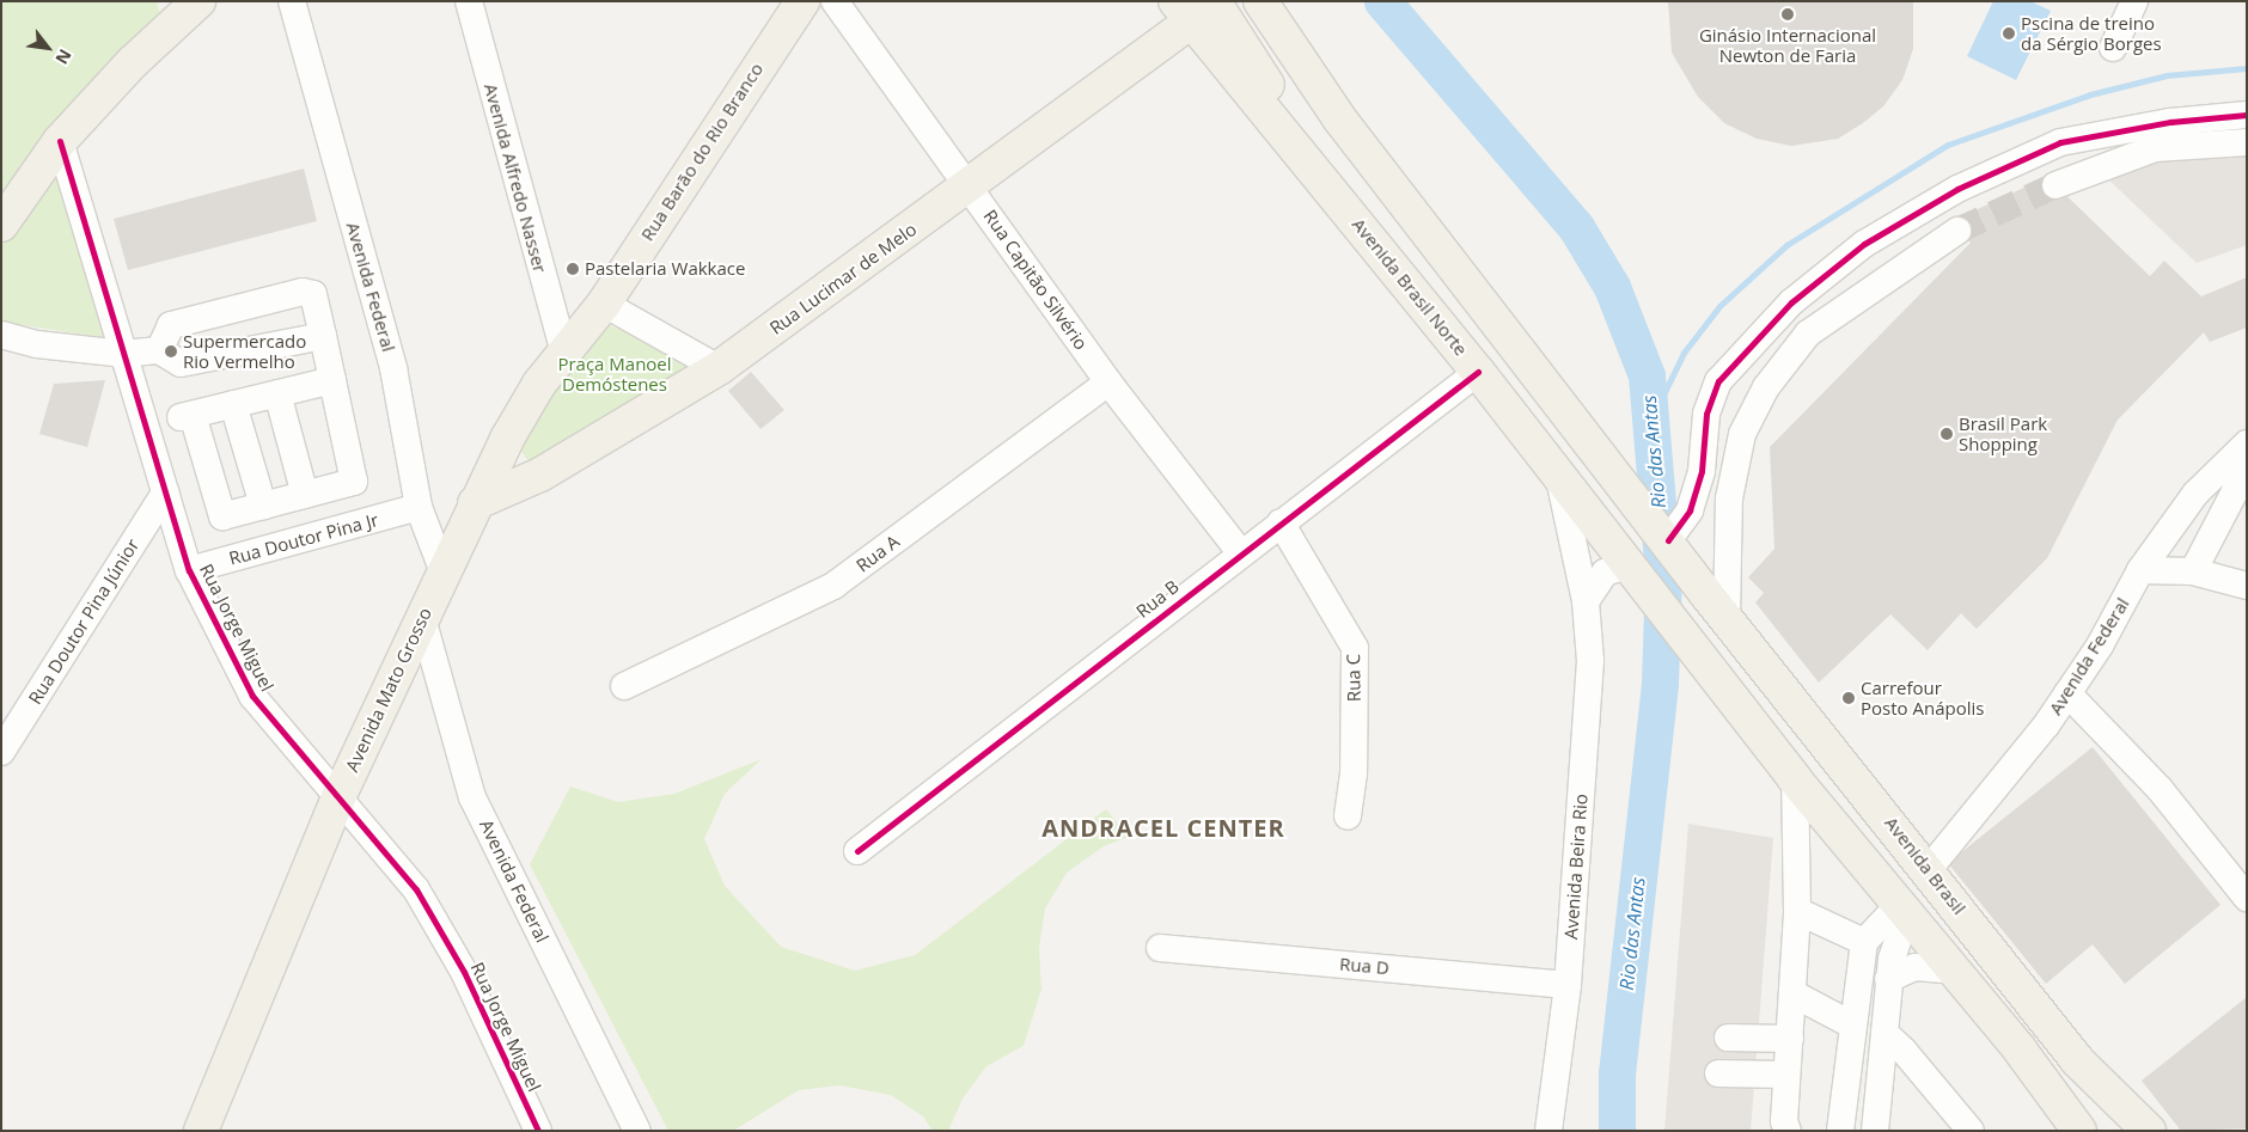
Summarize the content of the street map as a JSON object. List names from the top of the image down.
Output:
{
  "streets": {
    "main road": [
      "Rua Barão do Rio Branco",
      "Rua Lucimar de Melo",
      "Avenida Brasil Norte",
      "Avenida Mato Grosso",
      "Avenida Brasil"
    ],
    "street": [
      "Avenida Alfredo Nasser",
      "Rua Capitão Silvério",
      "Avenida Federal",
      "Rua Doutor Pina Jr",
      "Rua A",
      "Rua B",
      "Rua Doutor Pina Júnior",
      "Rua Jorge Miguel",
      "Rua C",
      "Avenida Beira Rio",
      "Rua D"
    ]
  },
  "crossings": [
    ["Rua Barão do Rio Branco", "Avenida Mato Grosso"],
    ["Avenida Alfredo Nasser", "Avenida Mato Grosso"],
    ["Rua Lucimar de Melo", "Rua Capitão Silvério"],
    ["Rua Lucimar de Melo", "Avenida Brasil Norte"],
    ["Rua Lucimar de Melo", "Avenida Mato Grosso"],
    ["Rua Capitão Silvério", "Rua A"],
    ["Rua Capitão Silvério", "Rua B"],
    ["Avenida Federal", "Rua Doutor Pina Jr"],
    ["Avenida Federal", "Avenida Mato Grosso"],
    ["Avenida Federal", "Avenida Brasil"],
    ["Avenida Brasil Norte", "Rua B"],
    ["Avenida Brasil Norte", "Avenida Beira Rio"],
    ["Rua Doutor Pina Jr", "Rua Jorge Miguel"],
    ["Rua B", "Rua C"],
    ["Rua Doutor Pina Júnior", "Rua Jorge Miguel"],
    ["Rua Jorge Miguel", "Avenida Mato Grosso"],
    ["Avenida Beira Rio", "Rua D"]
  ],
  "districts": ["ANDRACEL CENTER"],
  "water": ["Rio das Antas"],
  "parks": ["Praça Manoel Demóstenes"],
  "places": [
    "Ginásio Internacional Newton de Faria",
    "Pscina de treino da Sérgio Borges",
    "Pastelaria Wakkace",
    "Supermercado Rio Vermelho",
    "Brasil Park Shopping",
    "Carrefour Posto Anápolis"
  ],
  "north": "bottom right"
}
